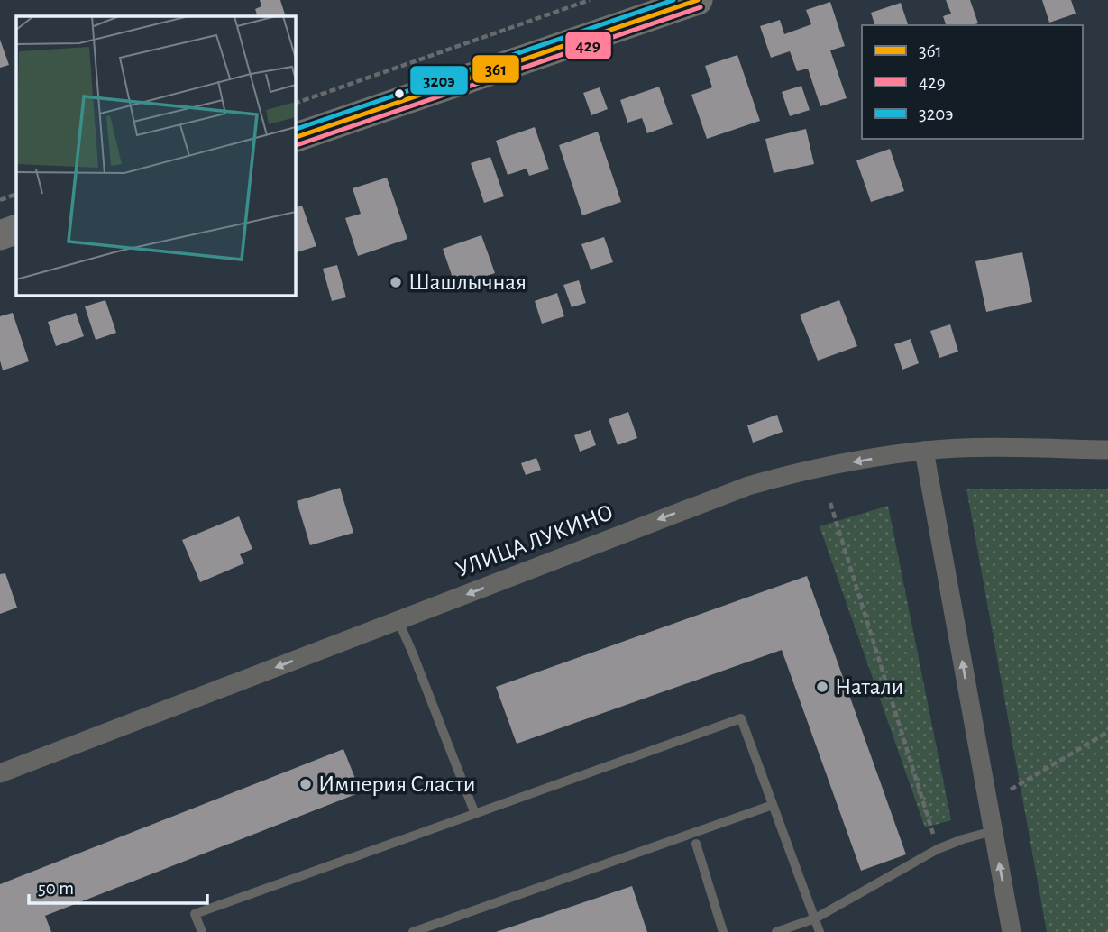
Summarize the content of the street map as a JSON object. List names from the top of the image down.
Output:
{
  "streets": {
    "street": ["УЛИЦА ЛУКИНО"]
  },
  "one_way": ["УЛИЦА ЛУКИНО"],
  "places": ["Шашлычная", "Натали", "Империя Сласти"],
  "lines": ["transit line 361", "transit line 320э", "transit line 429"],
  "legend": ["361", "429", "320э"],
  "scale_bar": "50 m"
}
